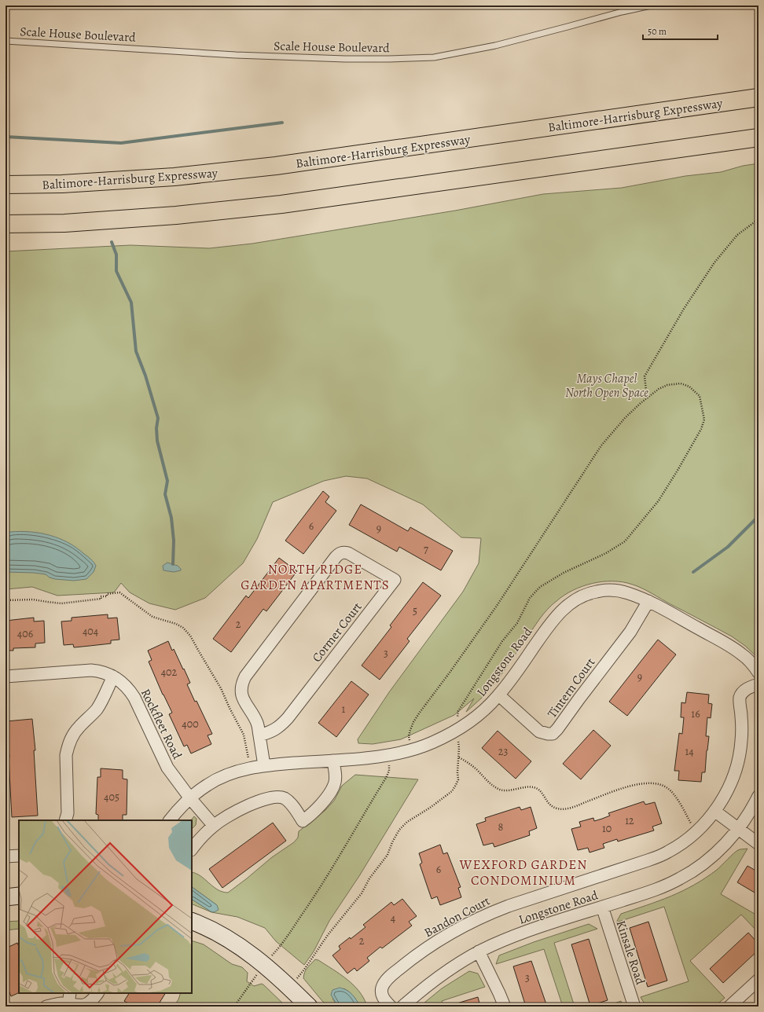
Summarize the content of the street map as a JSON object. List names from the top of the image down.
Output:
{
  "streets": {
    "highway": ["Baltimore-Harrisburg Expressway"],
    "street": [
      "Cormer Court",
      "Longstone Road",
      "Tintern Court",
      "Rockfleet Road",
      "Bandon Court",
      "Kinsale Road"
    ],
    "lane": ["Scale House Boulevard"]
  },
  "crossings": [
    ["Cormer Court", "Longstone Road"],
    ["Longstone Road", "Tintern Court"],
    ["Longstone Road", "Rockfleet Road"],
    ["Longstone Road", "Kinsale Road"]
  ],
  "districts": ["NORTH RIDGE GARDEN APARTMENTS", "WEXFORD GARDEN CONDOMINIUM"],
  "parks": ["Mays Chapel North Open Space"],
  "house_numbers": [
    "6",
    "9",
    "7",
    "5",
    "2",
    "404",
    "406",
    "3",
    "402",
    "9",
    "1",
    "16",
    "400",
    "23",
    "14",
    "405",
    "12",
    "8",
    "10",
    "6",
    "4",
    "2",
    "3"
  ],
  "scale_bar": "50 m"
}
